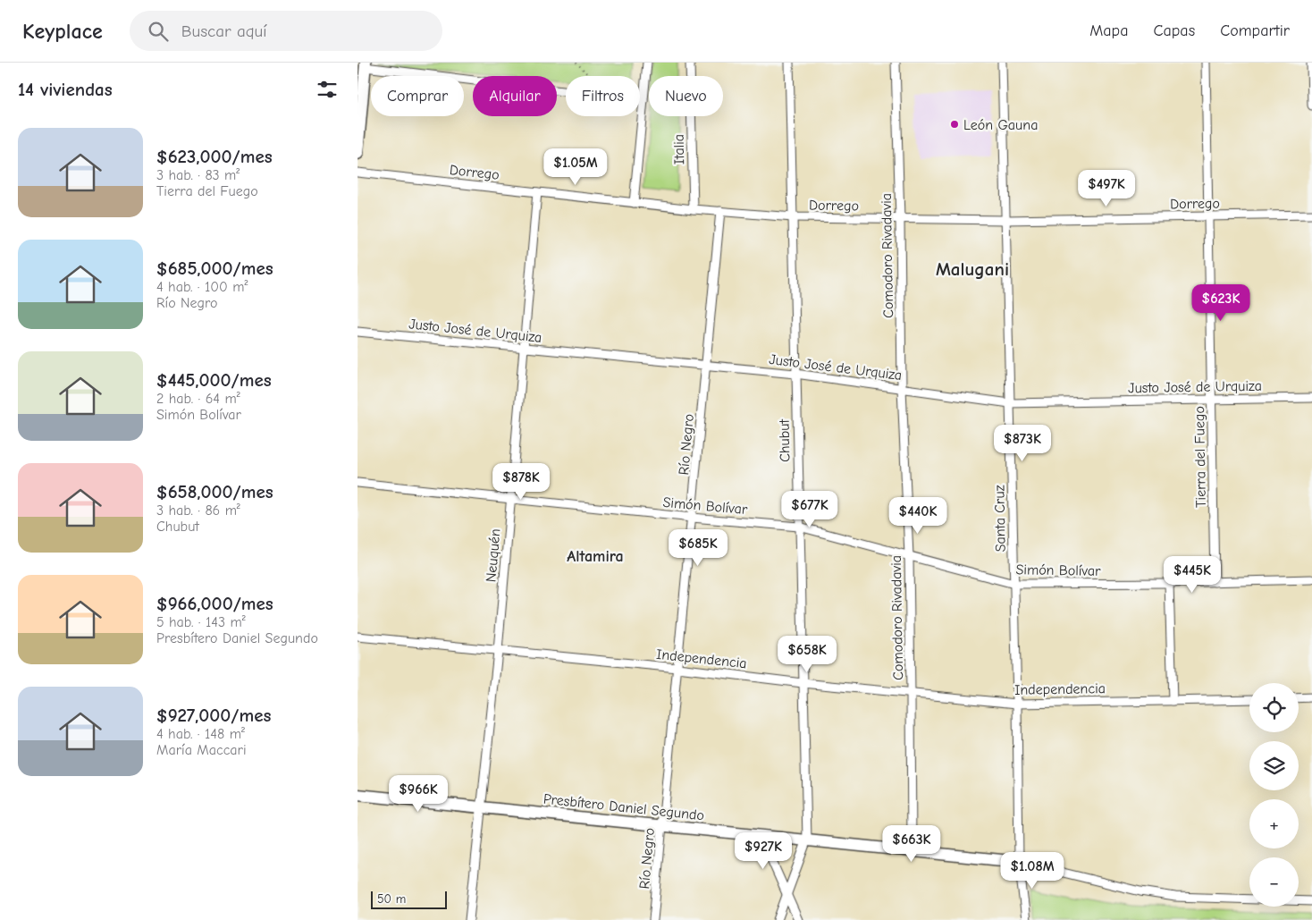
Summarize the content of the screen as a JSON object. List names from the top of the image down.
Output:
{
  "streets": {
    "main road": ["Presbítero Daniel Segundo"],
    "street": [
      "Italia",
      "Dorrego",
      "Comodoro Rivadavia",
      "Justo José de Urquiza",
      "Chubut",
      "Río Negro",
      "Tierra del Fuego",
      "Simón Bolívar",
      "Santa Cruz",
      "Neuquén",
      "Independencia"
    ]
  },
  "crossings": [
    ["Italia", "Dorrego"],
    ["Dorrego", "Comodoro Rivadavia"],
    ["Dorrego", "Chubut"],
    ["Dorrego", "Río Negro"],
    ["Dorrego", "Tierra del Fuego"],
    ["Dorrego", "Santa Cruz"],
    ["Dorrego", "Neuquén"],
    ["Comodoro Rivadavia", "Justo José de Urquiza"],
    ["Comodoro Rivadavia", "Simón Bolívar"],
    ["Comodoro Rivadavia", "Independencia"],
    ["Comodoro Rivadavia", "Presbítero Daniel Segundo"],
    ["Justo José de Urquiza", "Chubut"],
    ["Justo José de Urquiza", "Río Negro"],
    ["Justo José de Urquiza", "Tierra del Fuego"],
    ["Justo José de Urquiza", "Santa Cruz"],
    ["Justo José de Urquiza", "Neuquén"],
    ["Chubut", "Simón Bolívar"],
    ["Chubut", "Independencia"],
    ["Chubut", "Presbítero Daniel Segundo"],
    ["Río Negro", "Simón Bolívar"],
    ["Río Negro", "Independencia"],
    ["Río Negro", "Presbítero Daniel Segundo"],
    ["Tierra del Fuego", "Simón Bolívar"],
    ["Simón Bolívar", "Santa Cruz"],
    ["Simón Bolívar", "Neuquén"],
    ["Santa Cruz", "Independencia"],
    ["Santa Cruz", "Presbítero Daniel Segundo"],
    ["Neuquén", "Independencia"],
    ["Neuquén", "Presbítero Daniel Segundo"]
  ],
  "districts": ["Malugani", "Altamira"],
  "places": ["León Gauna"],
  "scale_bar": "50 m",
  "page": {
    "header": "Keyplace",
    "search": "Buscar aquí",
    "nav": ["Mapa", "Capas", "Compartir"],
    "heading": "14 viviendas",
    "chip": [
      "Comprar",
      "Alquilar",
      "Filtros",
      "Nuevo"
    ],
    "list": [
      {
        "name": "$623,000/mes",
        "note": "3 hab. · 83 m² · Tierra del Fuego"
      },
      {
        "name": "$685,000/mes",
        "note": "4 hab. · 100 m² · Río Negro"
      },
      {
        "name": "$445,000/mes",
        "note": "2 hab. · 64 m² · Simón Bolívar"
      },
      {
        "name": "$658,000/mes",
        "note": "3 hab. · 86 m² · Chubut"
      },
      {
        "name": "$966,000/mes",
        "note": "5 hab. · 143 m² · Presbítero Daniel Segundo"
      },
      {
        "name": "$927,000/mes",
        "note": "4 hab. · 148 m² · María Maccari"
      }
    ],
    "price": [
      "$1.05M",
      "$497K",
      "$623K",
      "$873K",
      "$878K",
      "$677K",
      "$440K",
      "$685K",
      "$445K",
      "$658K",
      "$966K",
      "$663K",
      "$927K",
      "$1.08M"
    ],
    "map_buttons": ["+", "−"],
    "scale": "50 m"
  }
}
